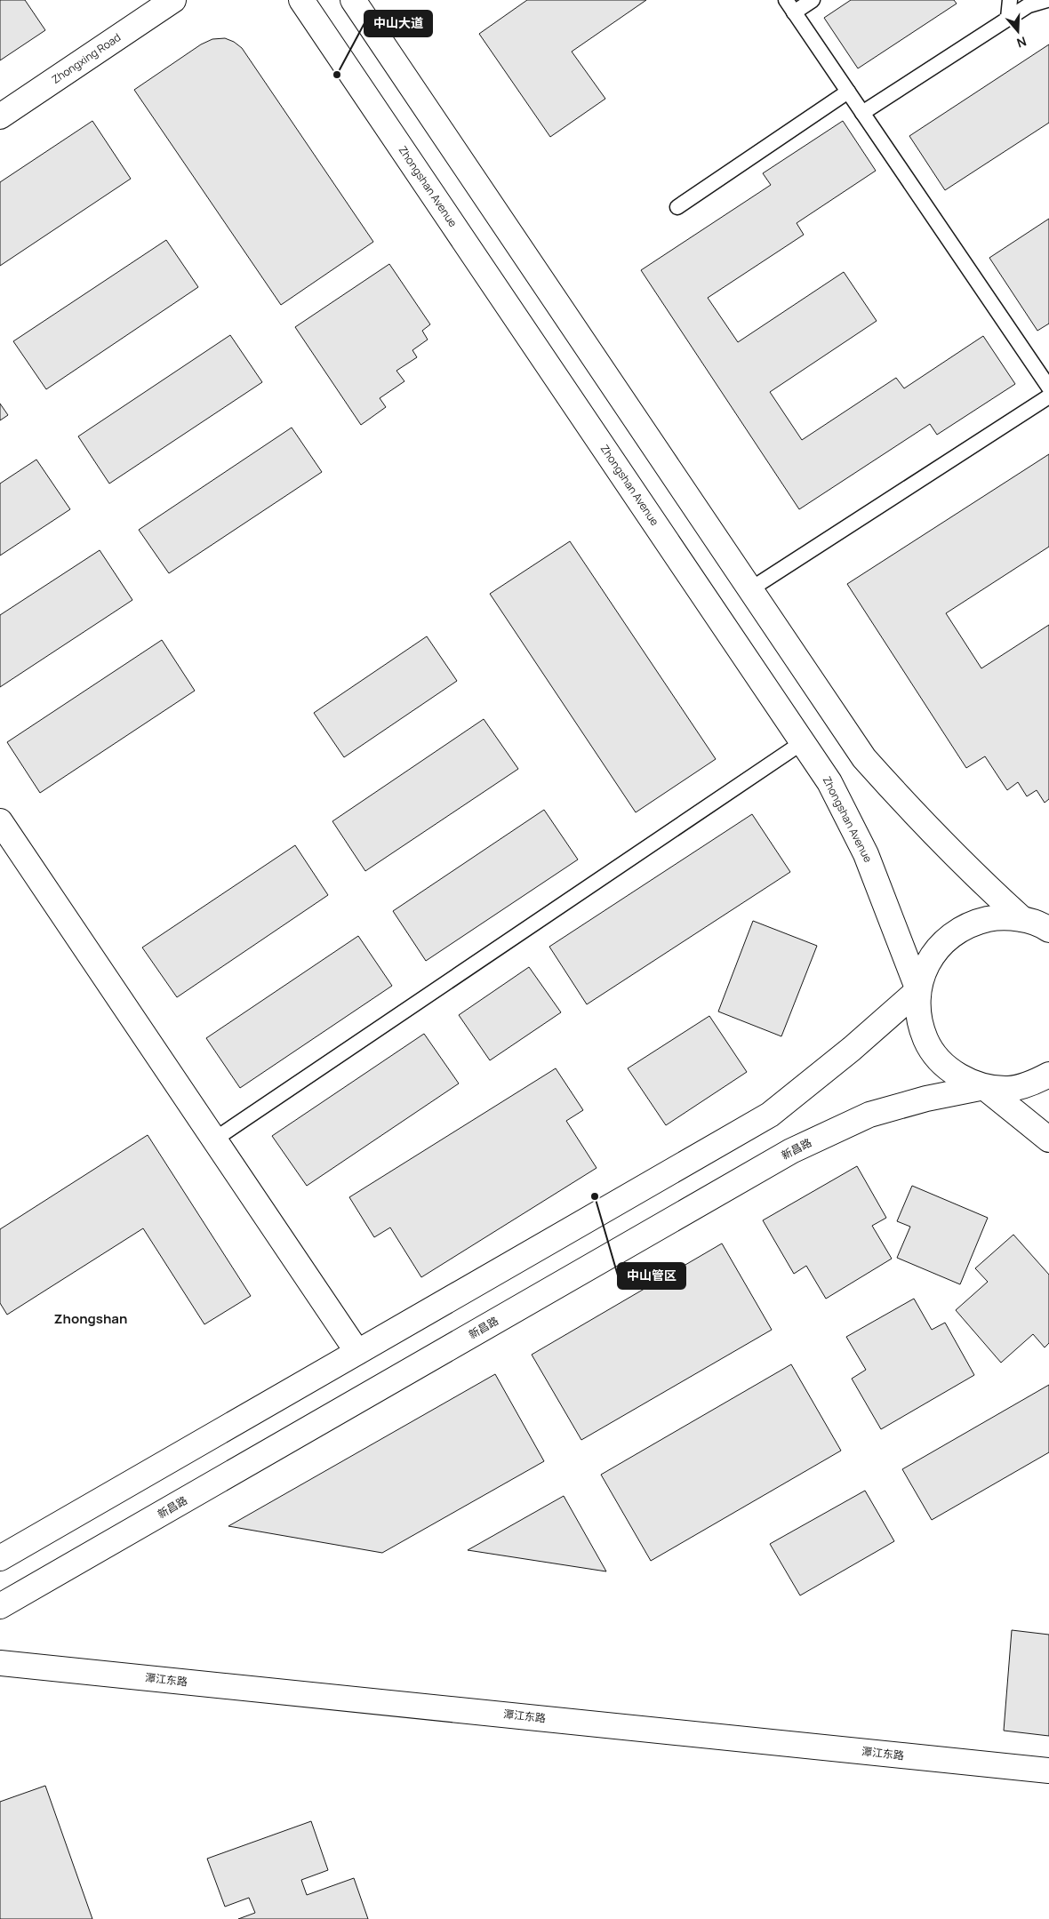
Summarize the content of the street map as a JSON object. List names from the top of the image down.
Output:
{
  "streets": {
    "main road": [
      "Zhongxing Road",
      "Zhongshan Avenue",
      "新昌路",
      "潭江东路"
    ]
  },
  "districts": ["Zhongshan"],
  "places": ["中山大道", "中山管区"],
  "north": "bottom"
}
